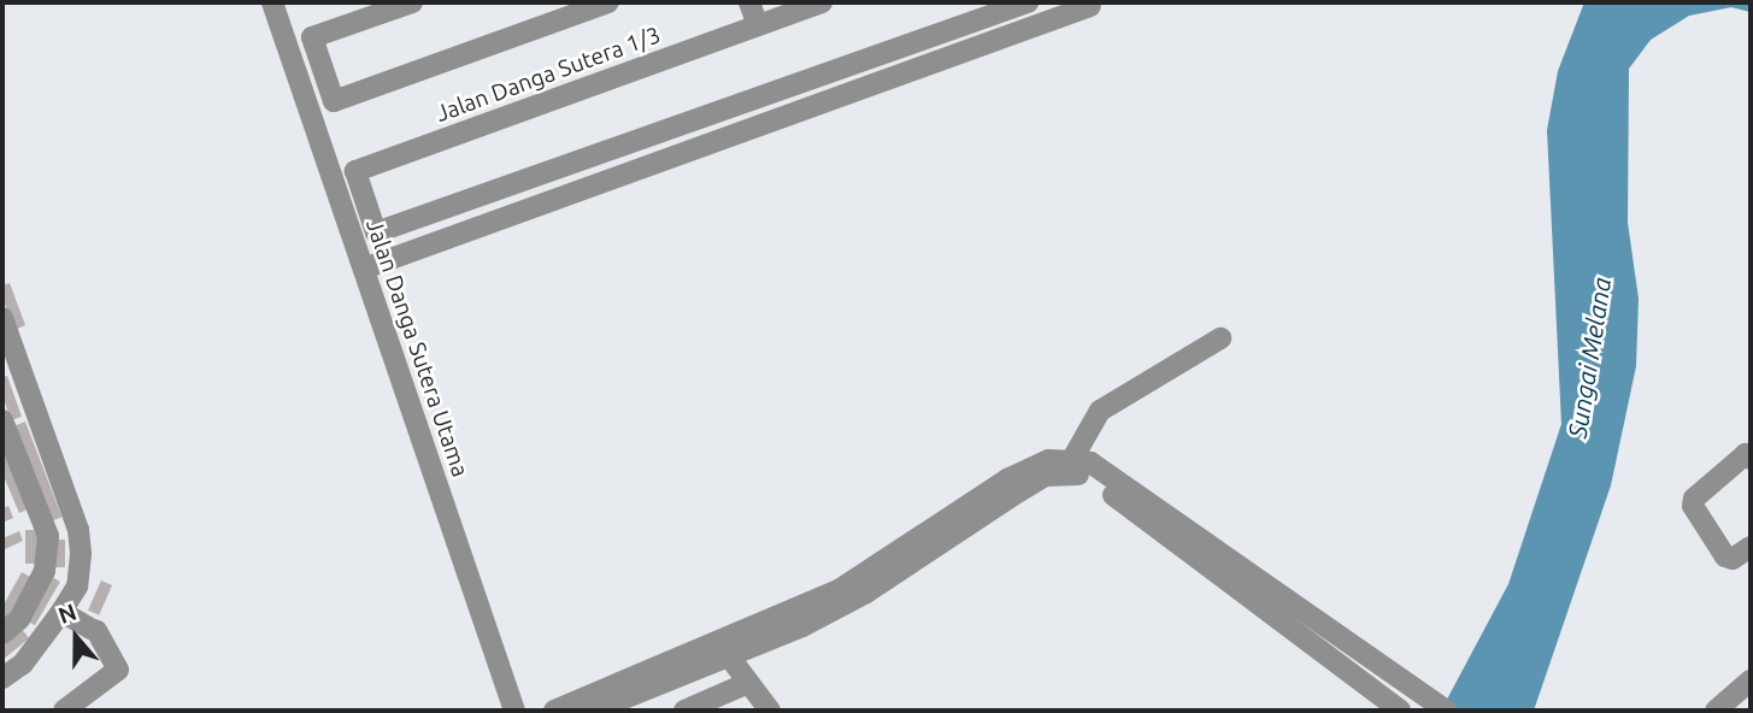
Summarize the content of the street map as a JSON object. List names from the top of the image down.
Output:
{
  "streets": {
    "street": ["Jalan Danga Sutera 1/3", "Jalan Danga Sutera Utama"]
  },
  "water": ["Sungai Melana"],
  "north": "top"
}
